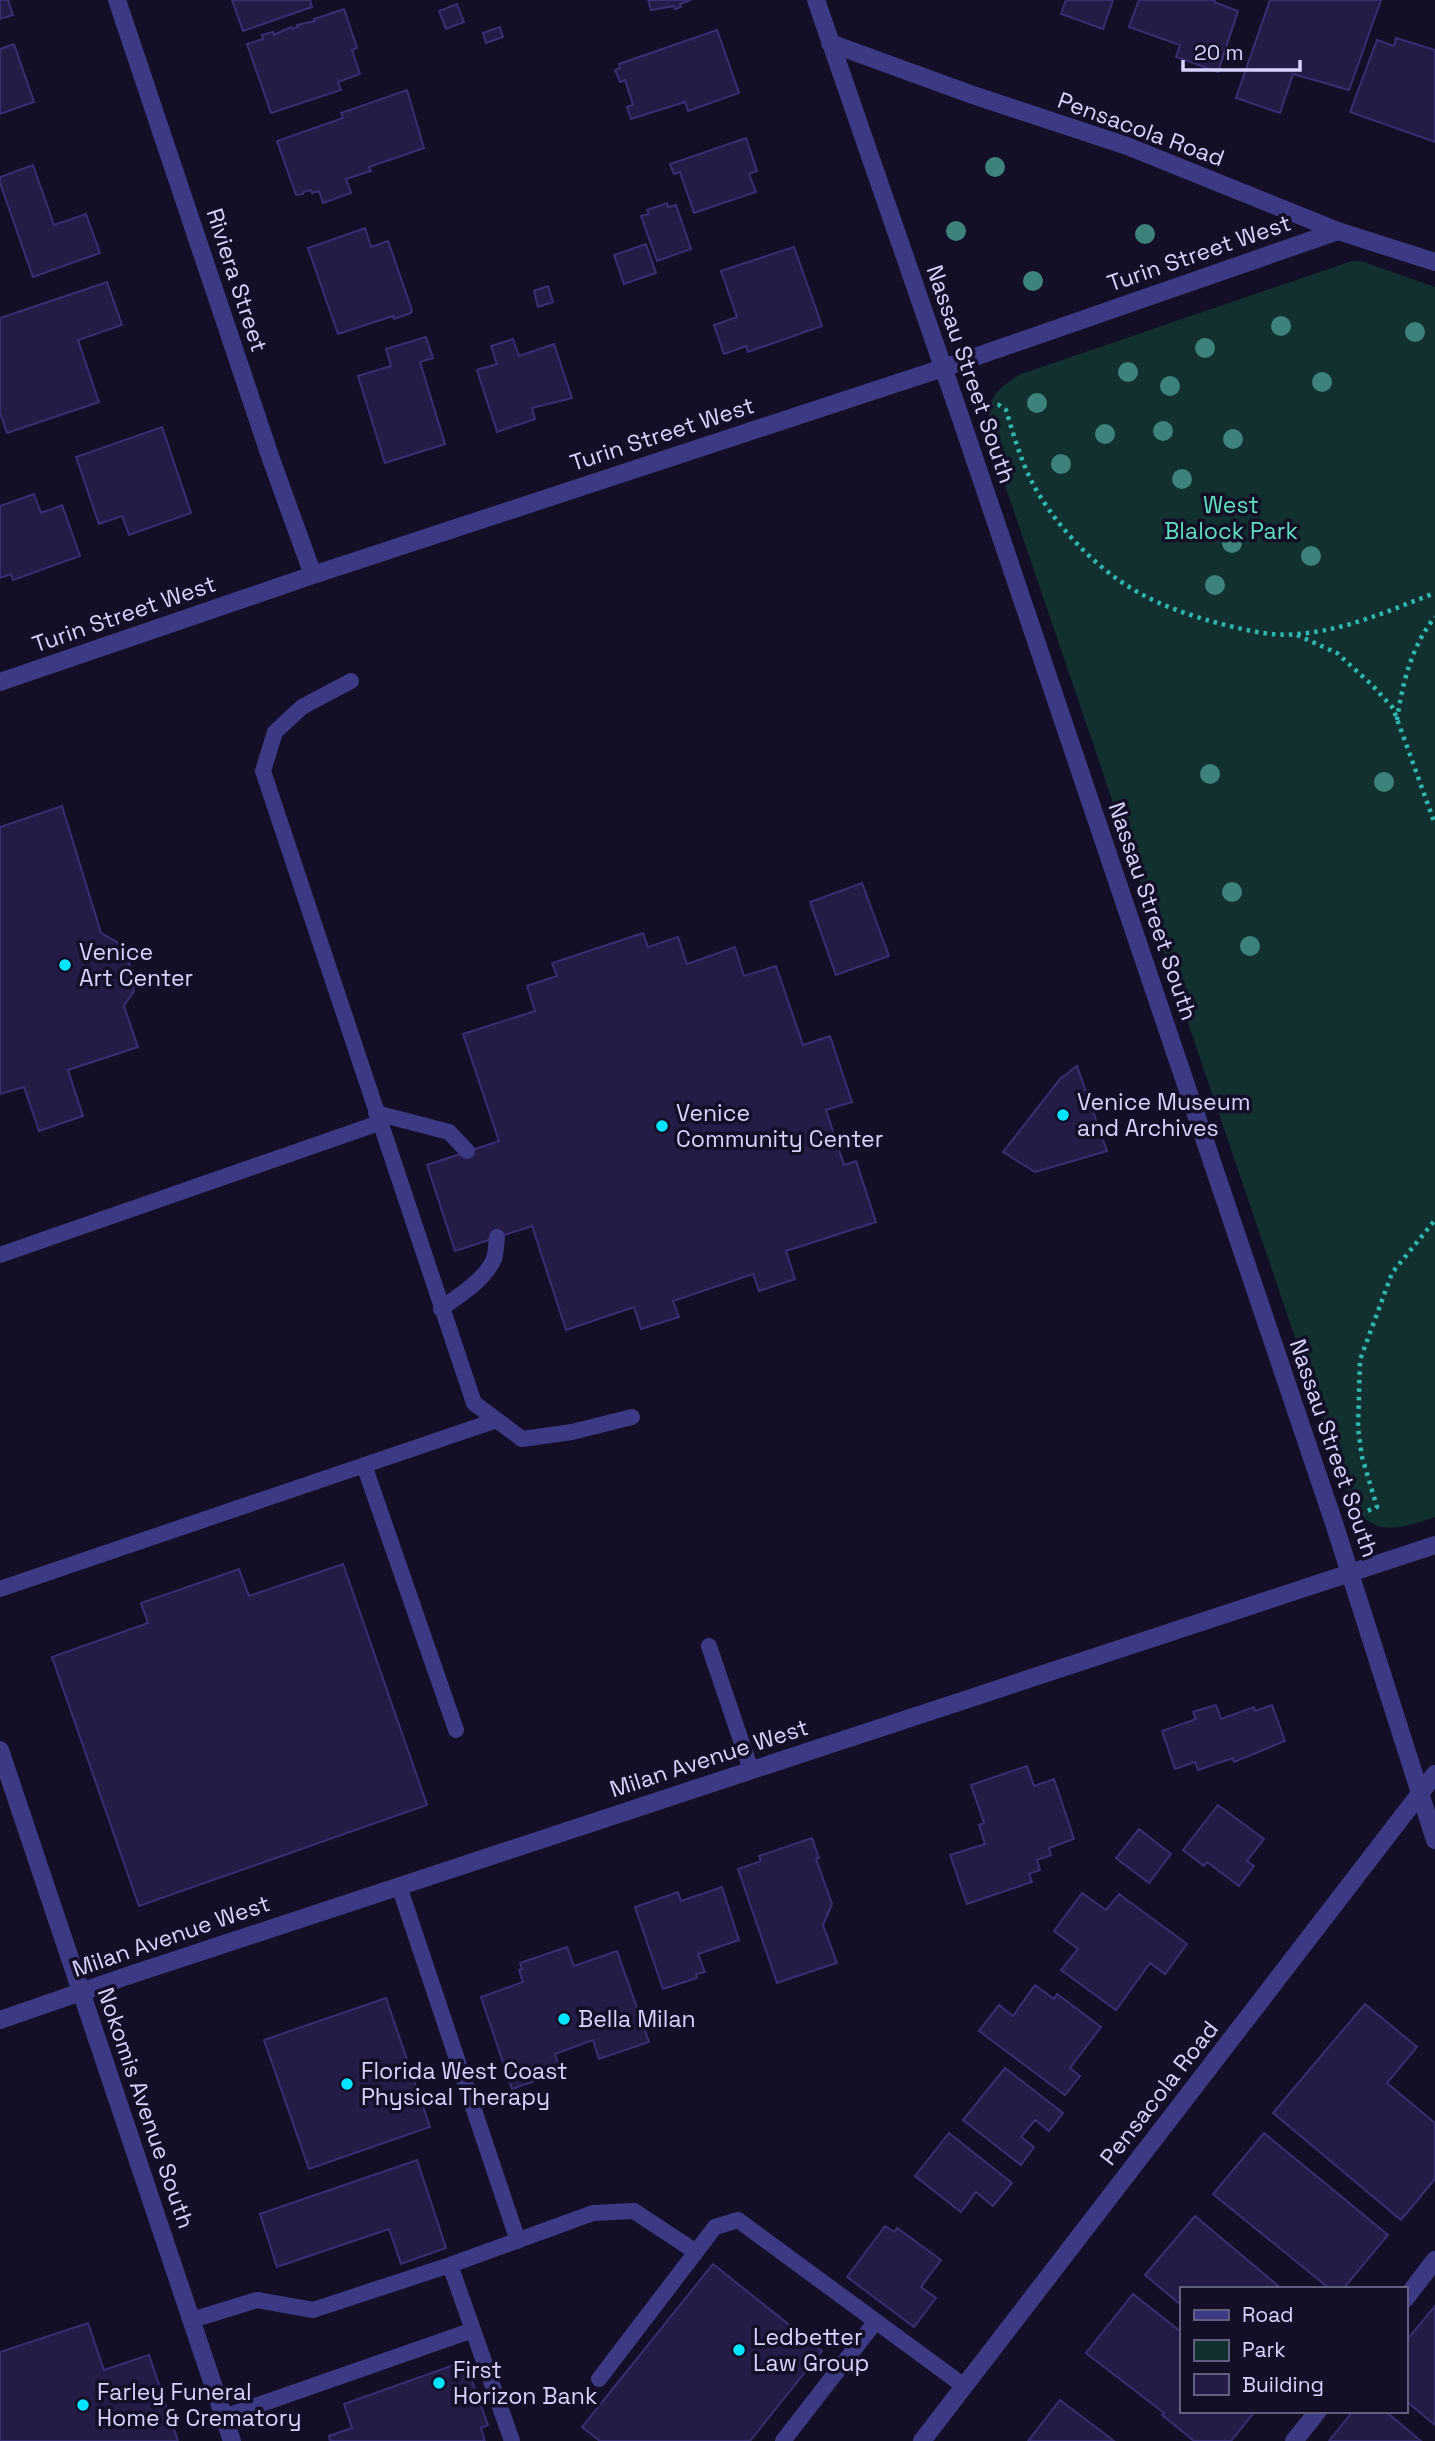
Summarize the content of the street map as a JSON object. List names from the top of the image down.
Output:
{
  "streets": {
    "street": [
      "Pensacola Road",
      "Turin Street West",
      "Riviera Street",
      "Nassau Street South",
      "Milan Avenue West",
      "Nokomis Avenue South"
    ]
  },
  "crossings": [
    ["Pensacola Road", "Turin Street West"],
    ["Pensacola Road", "Nassau Street South"],
    ["Turin Street West", "Riviera Street"],
    ["Turin Street West", "Nassau Street South"],
    ["Nassau Street South", "Milan Avenue West"],
    ["Milan Avenue West", "Nokomis Avenue South"]
  ],
  "parks": ["West Blalock Park"],
  "places": [
    "Venice Art Center",
    "Venice Museum and Archives",
    "Venice Community Center",
    "Bella Milan",
    "Florida West Coast Physical Therapy",
    "Ledbetter Law Group",
    "First Horizon Bank",
    "Farley Funeral Home & Crematory"
  ],
  "legend": ["Road", "Park", "Building"],
  "scale_bar": "20 m"
}
